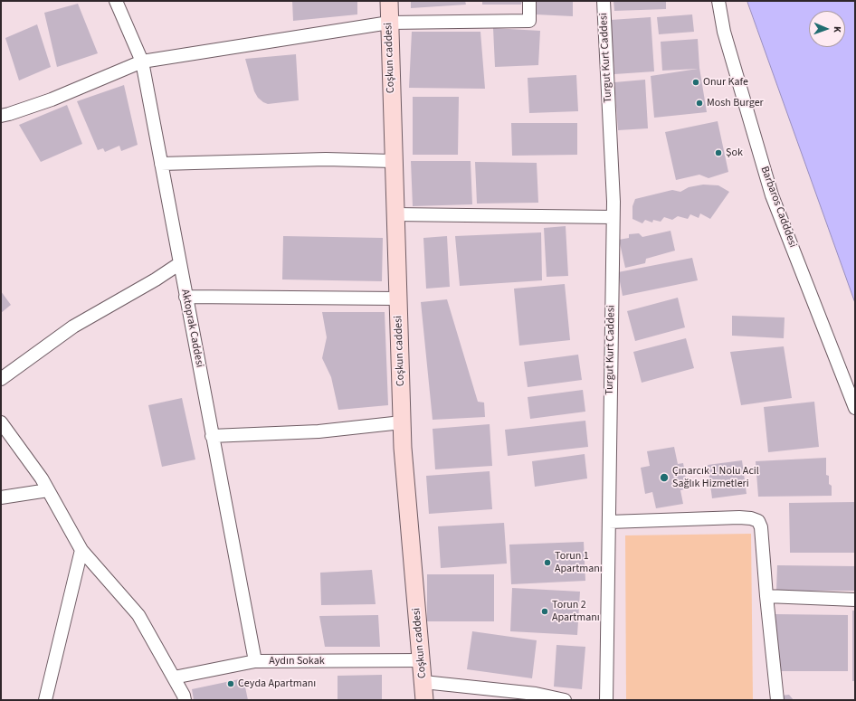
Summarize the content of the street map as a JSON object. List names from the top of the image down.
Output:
{
  "streets": {
    "street": [
      "Coşkun caddesi",
      "Turgut Kurt Caddesi",
      "Barbaros Cadddesi",
      "Aktoprak Caddesi",
      "Aydın Sokak"
    ]
  },
  "crossings": [
    ["Coşkun caddesi", "Aydın Sokak"],
    ["Aktoprak Caddesi", "Aydın Sokak"]
  ],
  "places": [
    "Onur Kafe",
    "Mosh Burger",
    "Şok",
    "Çınarcık 1 Nolu Acil Sağlık Hizmetleri",
    "Torun 1 Apartmanı",
    "Torun 2 Apartmanı",
    "Ceyda Apartmanı"
  ],
  "north": "right"
}
